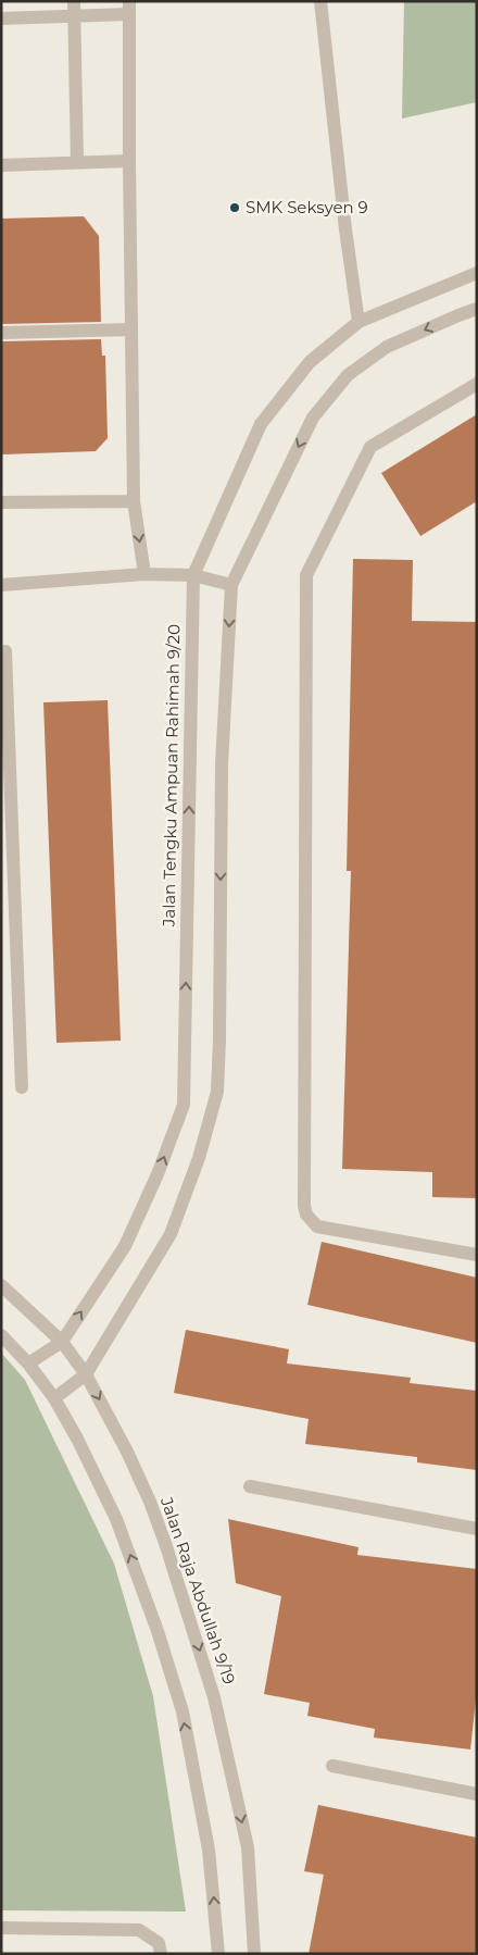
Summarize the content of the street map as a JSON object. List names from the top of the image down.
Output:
{
  "streets": {
    "street": ["Jalan Tengku Ampuan Rahimah 9/20", "Jalan Raja Abdullah 9/19"]
  },
  "crossings": [
    ["Jalan Tengku Ampuan Rahimah 9/20", "Jalan Raja Abdullah 9/19"]
  ],
  "places": ["SMK Seksyen 9"]
}
